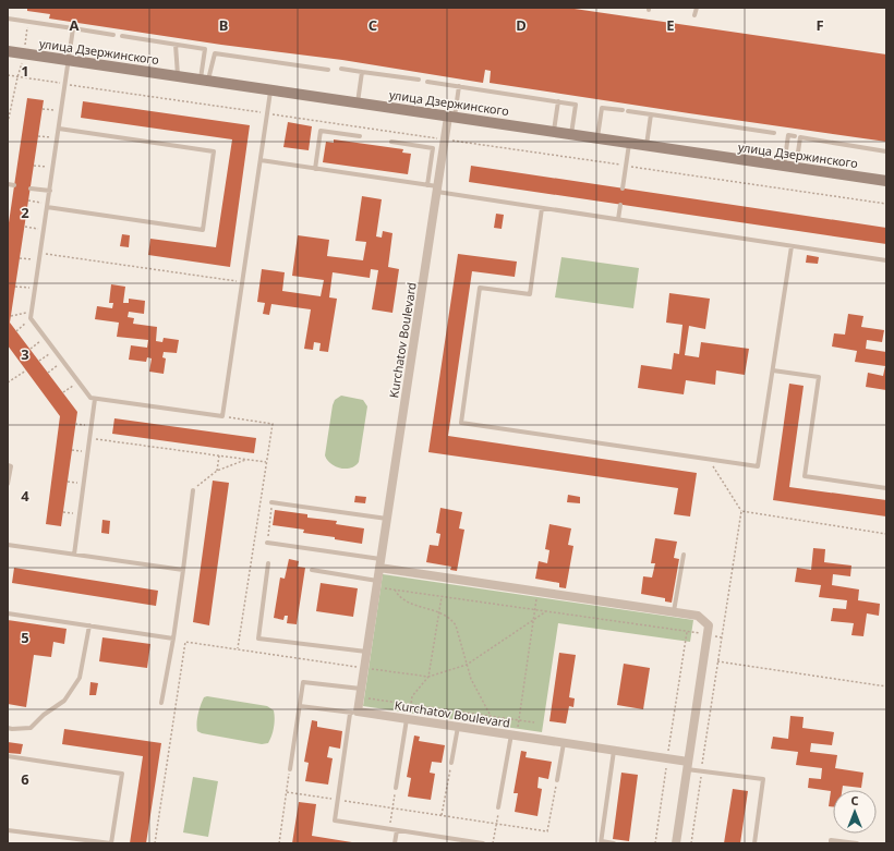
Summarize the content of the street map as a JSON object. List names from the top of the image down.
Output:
{
  "streets": {
    "main road": ["улица Дзержинского"],
    "street": ["Kurchatov Boulevard"]
  },
  "crossings": [
    ["улица Дзержинского", "Kurchatov Boulevard"]
  ],
  "north": "top",
  "grid": {
    "columns": [
      "A",
      "B",
      "C",
      "D",
      "E",
      "F"
    ],
    "rows": [
      "1",
      "2",
      "3",
      "4",
      "5",
      "6"
    ]
  }
}
